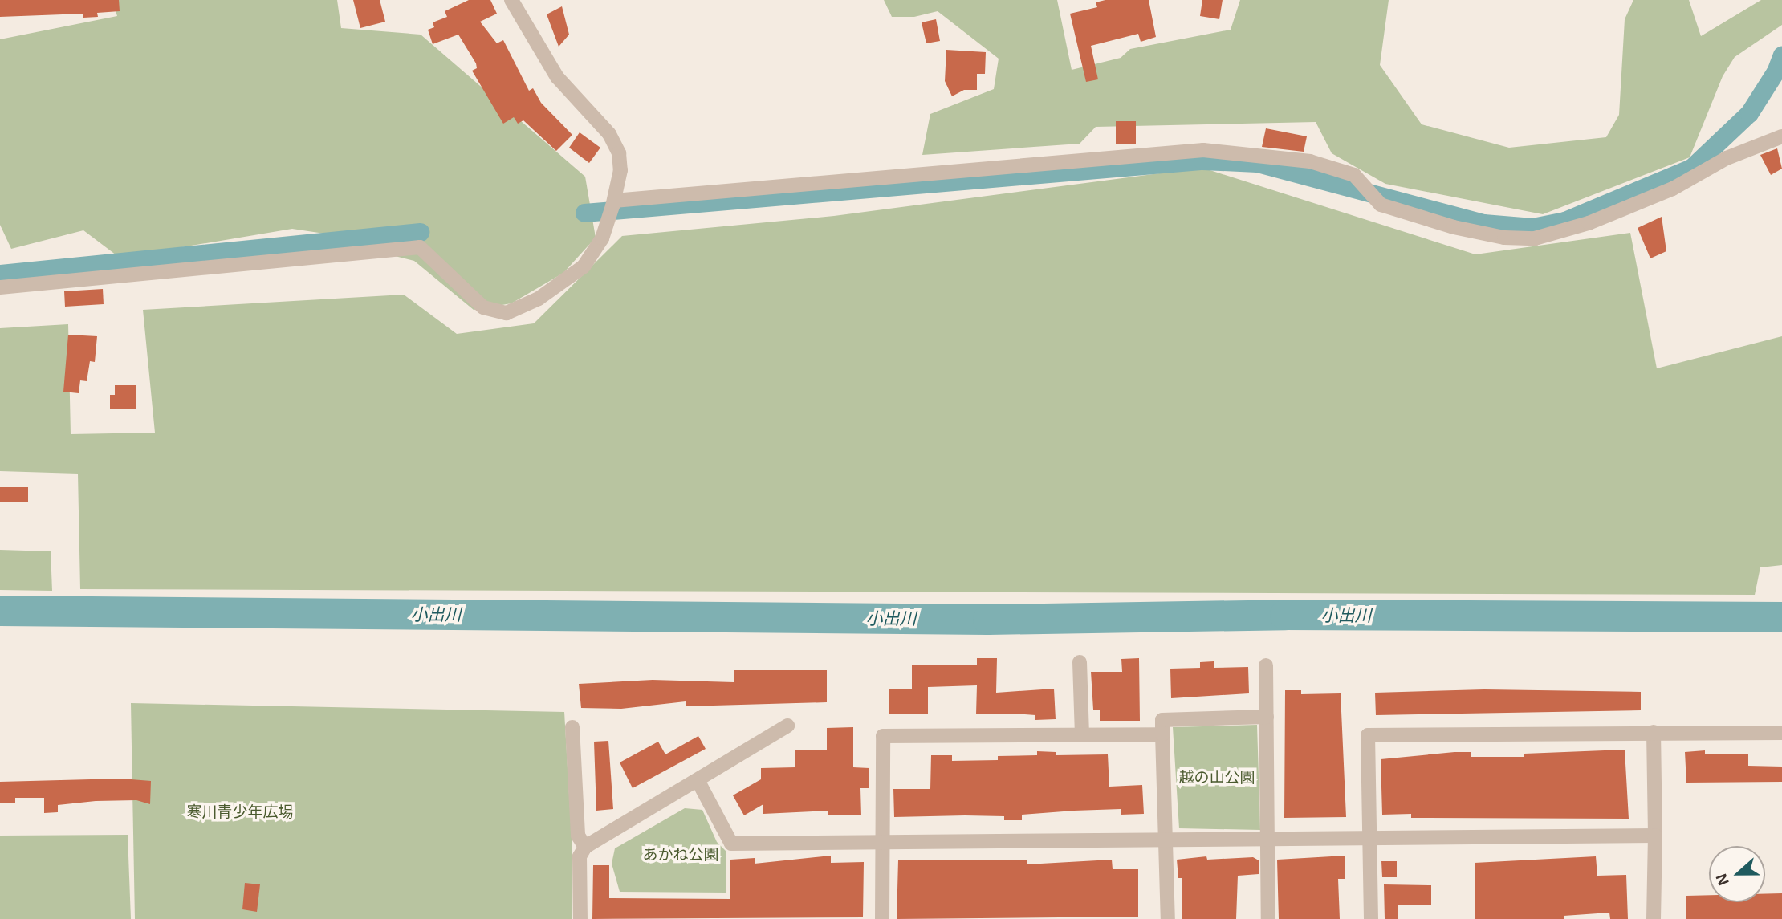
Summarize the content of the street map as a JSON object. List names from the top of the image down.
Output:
{
  "water": ["小出川"],
  "parks": ["越の山公園", "寒川青少年広場", "あかね公園"],
  "north": "left"
}
